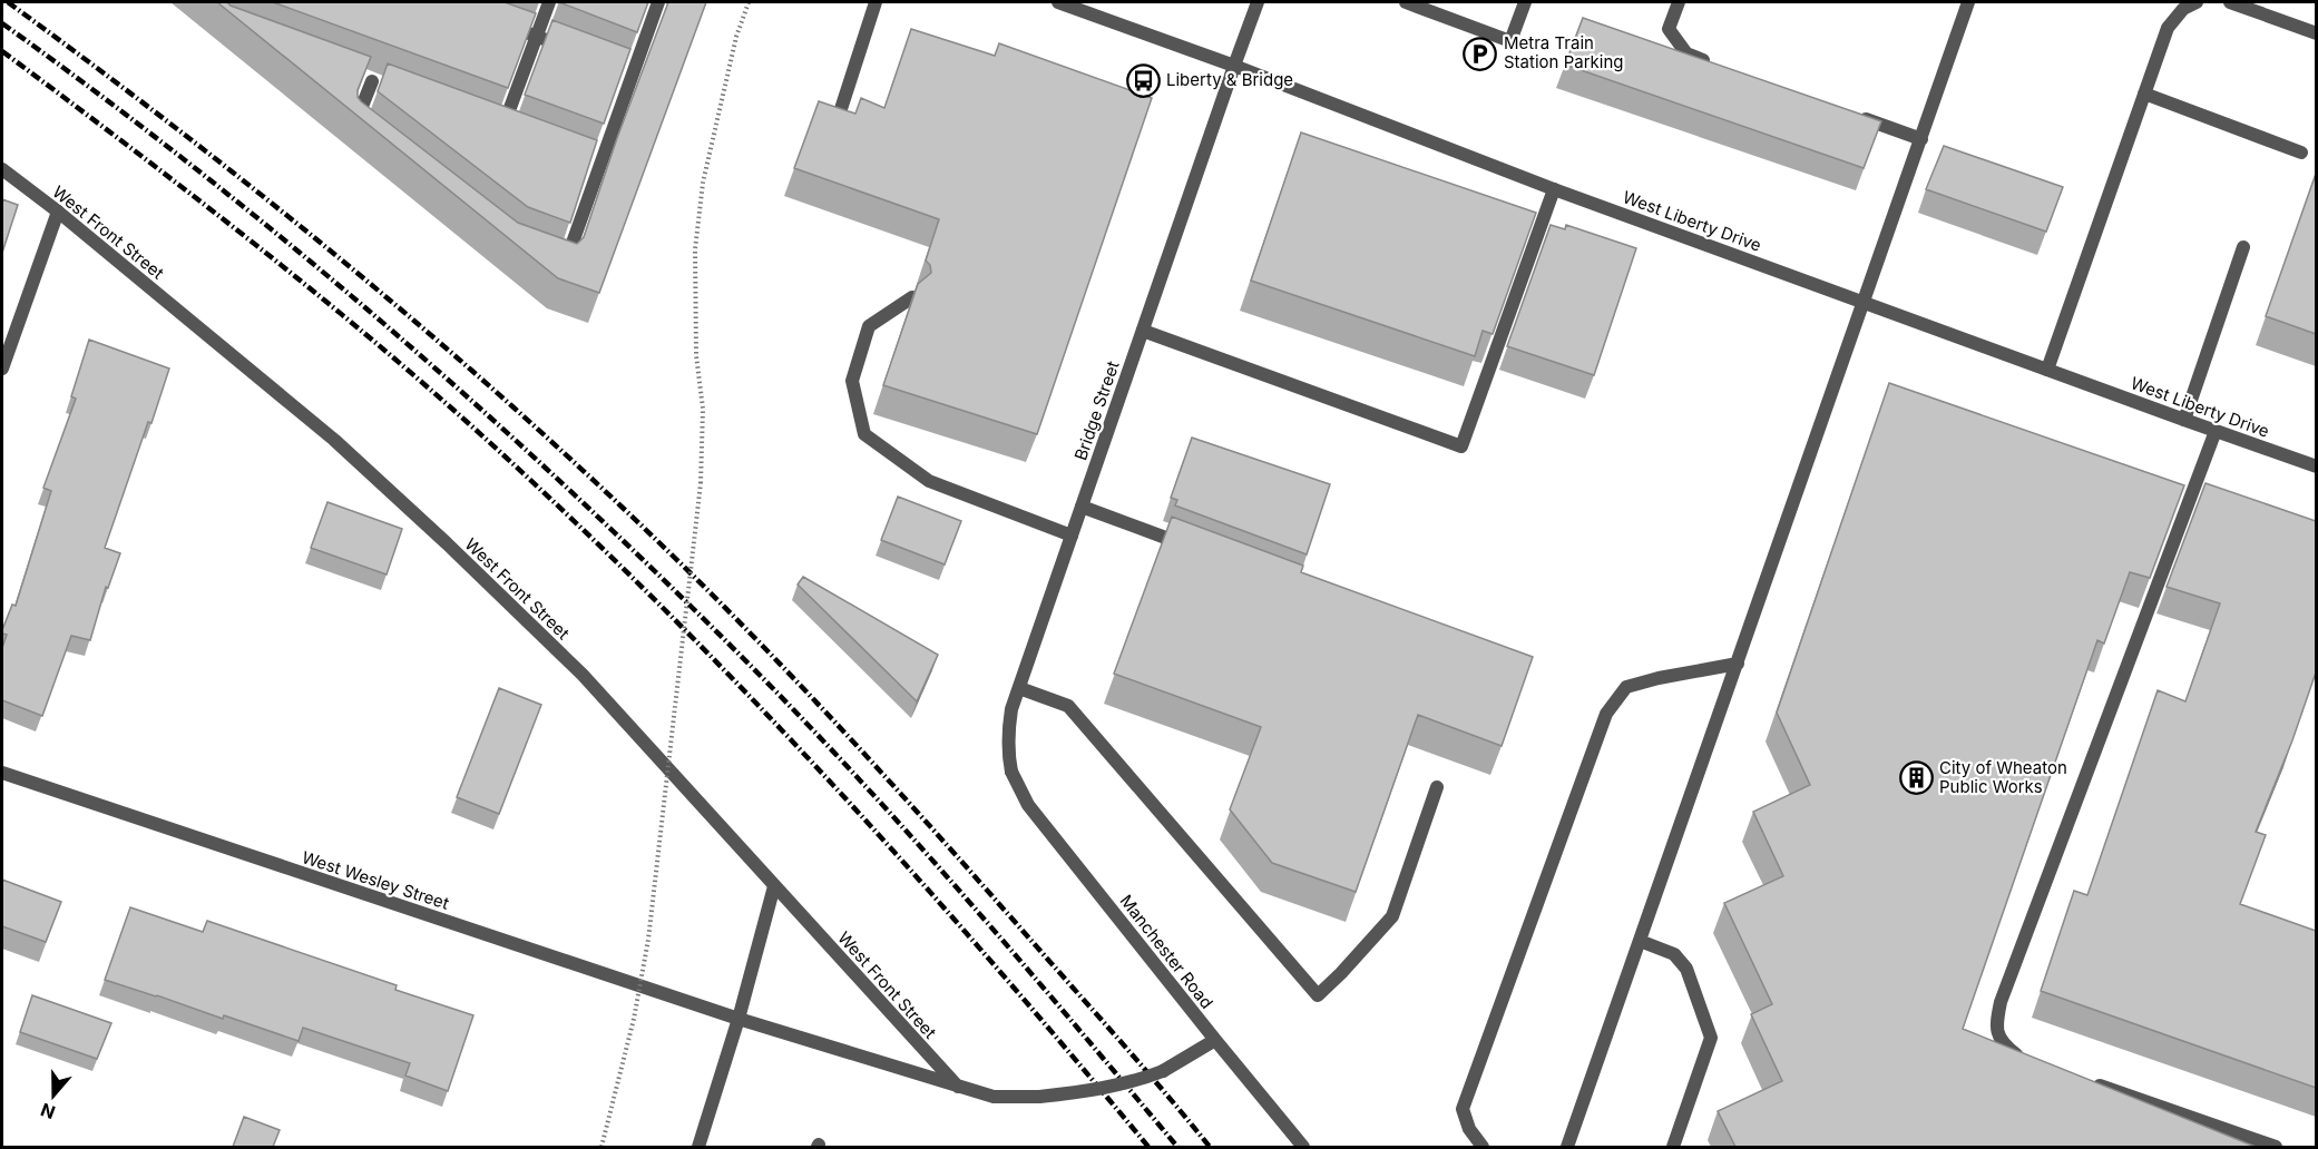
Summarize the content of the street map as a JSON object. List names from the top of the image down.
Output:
{
  "streets": {
    "street": [
      "West Liberty Drive",
      "West Front Street",
      "Bridge Street",
      "West Wesley Street",
      "Manchester Road"
    ]
  },
  "crossings": [
    ["West Liberty Drive", "Bridge Street"],
    ["West Front Street", "West Wesley Street"],
    ["Bridge Street", "Manchester Road"]
  ],
  "places": {
    "parking": ["Metra Train Station Parking"],
    "bus stop": ["Liberty & Bridge"],
    "building": ["City of Wheaton Public Works"]
  },
  "north": "bottom"
}
